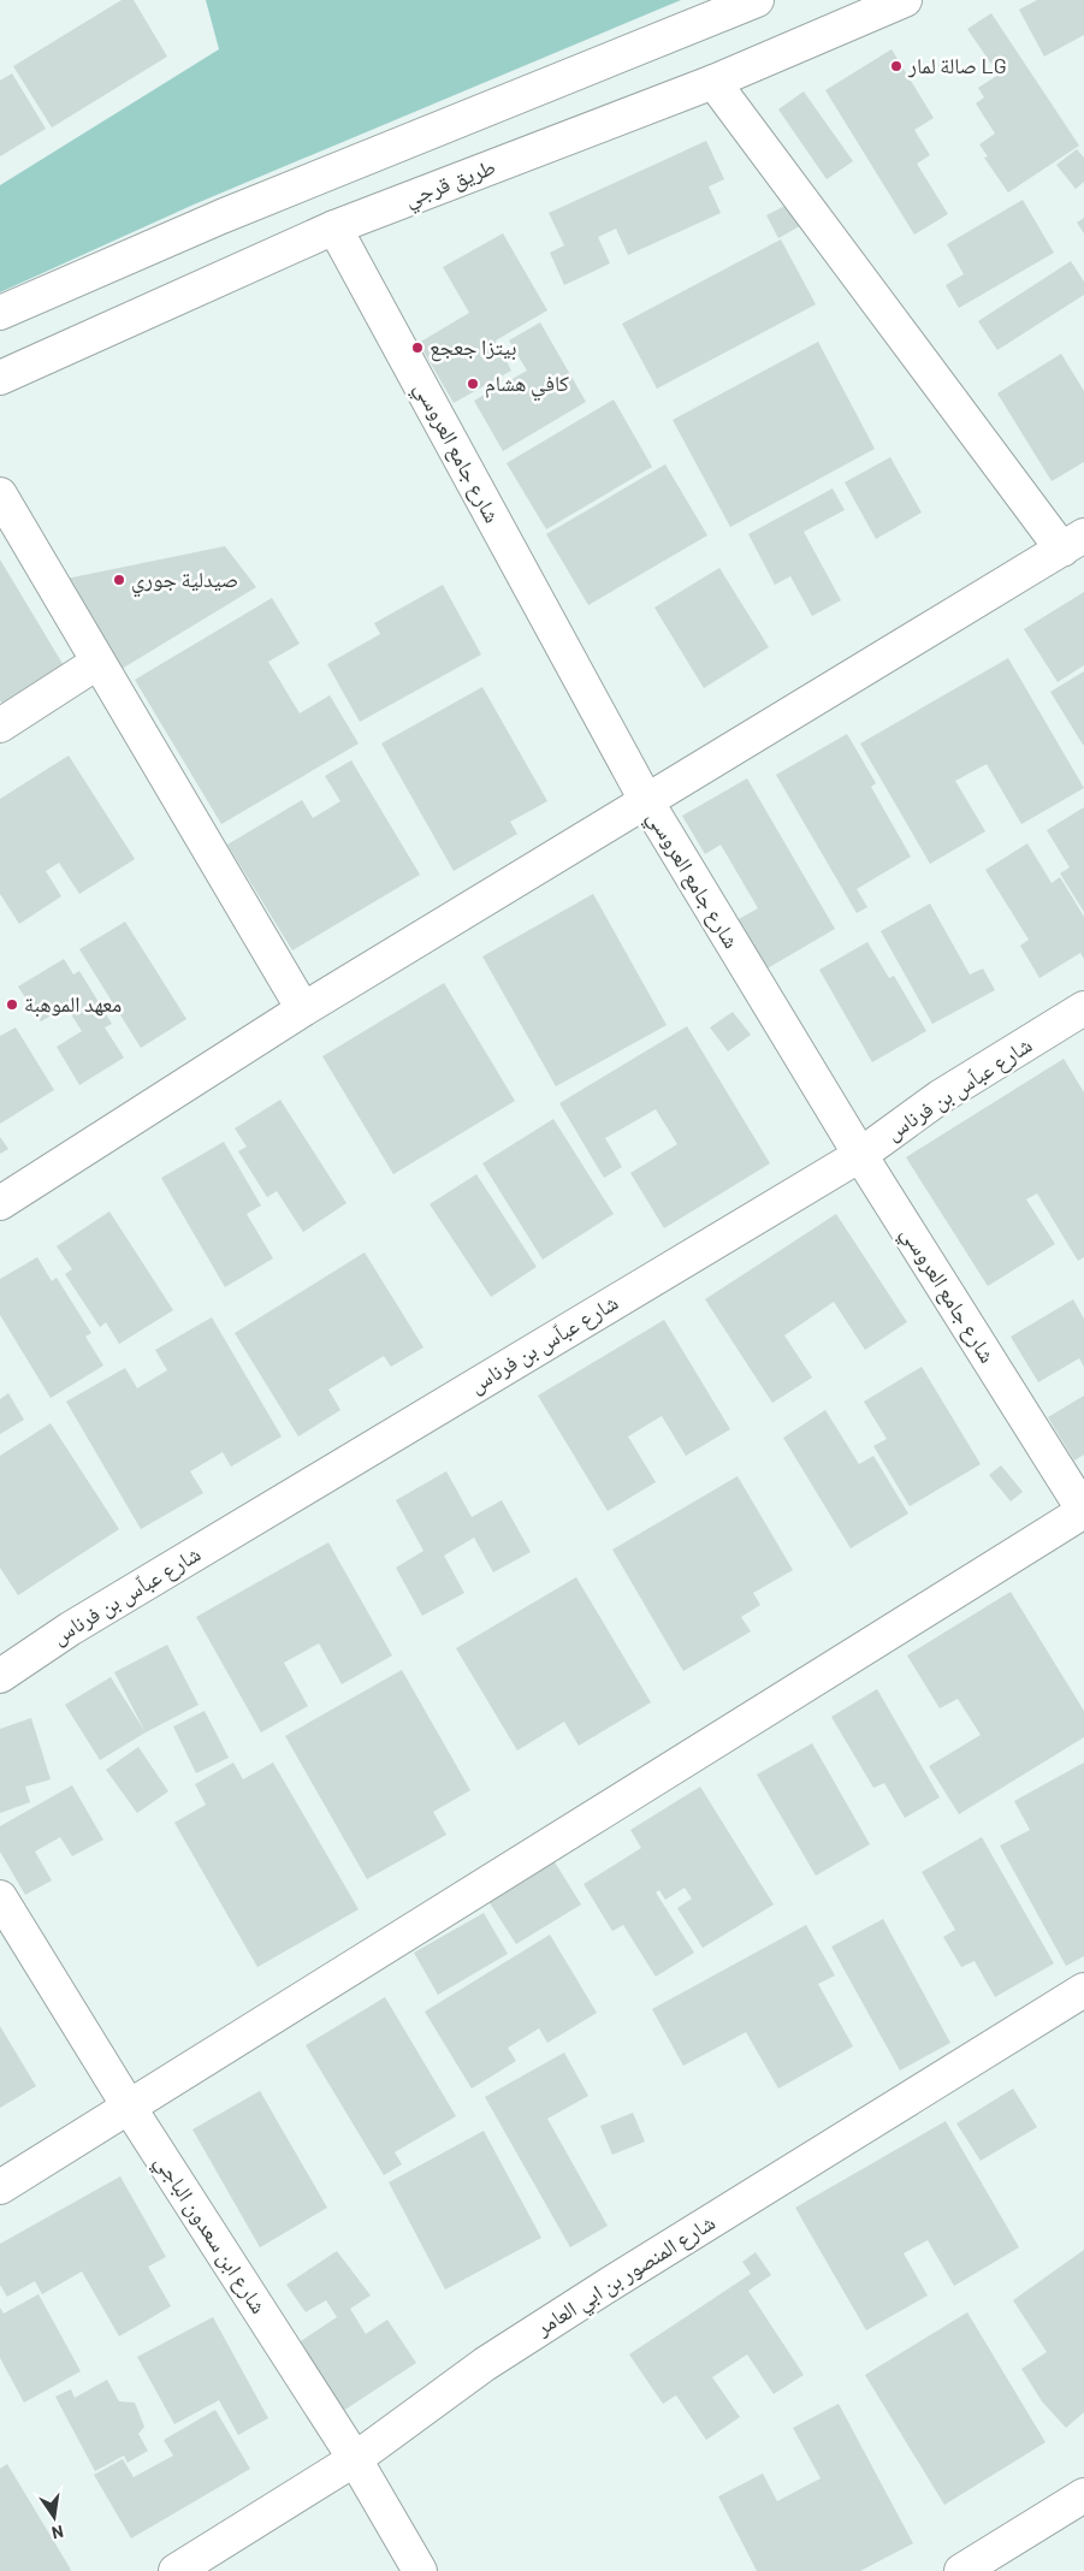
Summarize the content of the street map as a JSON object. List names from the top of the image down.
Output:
{
  "streets": {
    "main road": [
      "طريق قرجي",
      "شارع جامع العروسي",
      "شارع عباّس بن فرناس",
      "شارع ابن سعدون الباجي",
      "شارع المنصور بن ابي العامر"
    ]
  },
  "crossings": [
    ["طريق قرجي", "شارع جامع العروسي"],
    ["شارع جامع العروسي", "شارع عباّس بن فرناس"],
    ["شارع ابن سعدون الباجي", "شارع المنصور بن ابي العامر"]
  ],
  "places": [
    "صالة لمار LG",
    "بيتزا جعجع",
    "كافي هشام",
    "صيدلية جوري",
    "معهد الموهبة"
  ],
  "north": "bottom"
}
